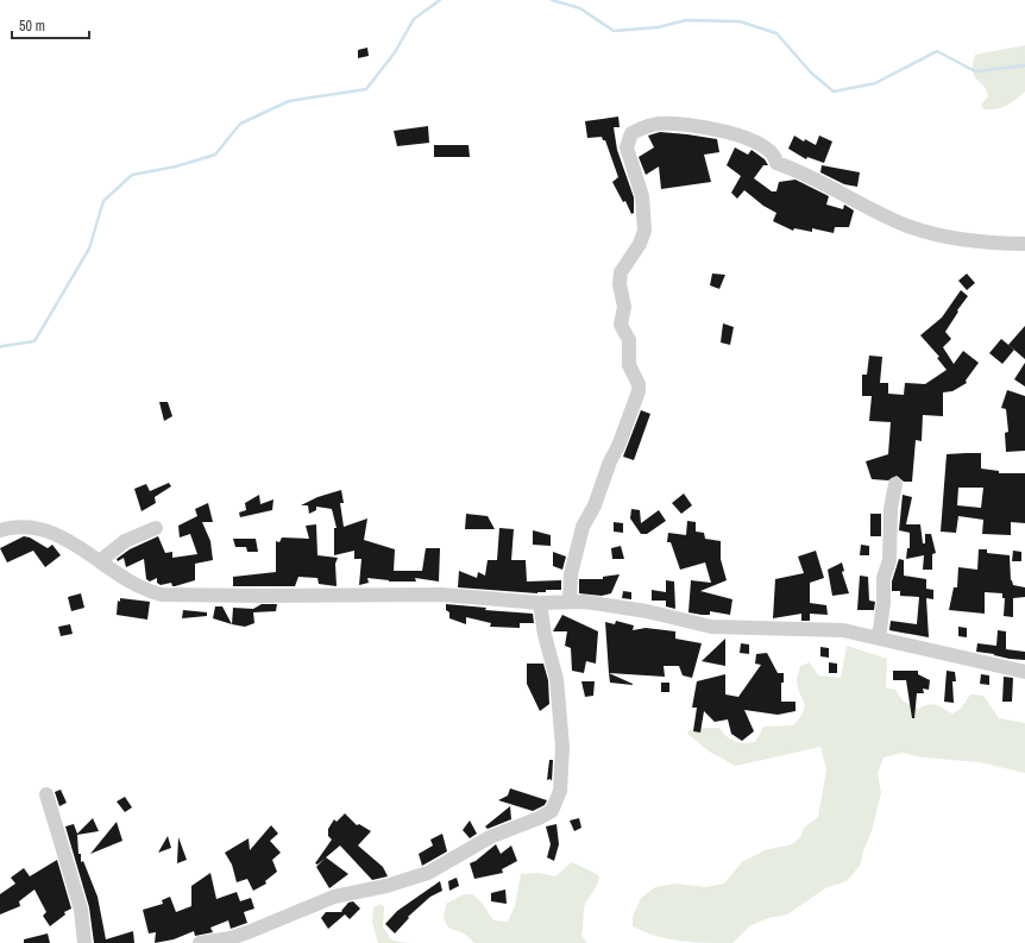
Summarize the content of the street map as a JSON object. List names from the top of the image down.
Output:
{
  "scale_bar": "50 m"
}
